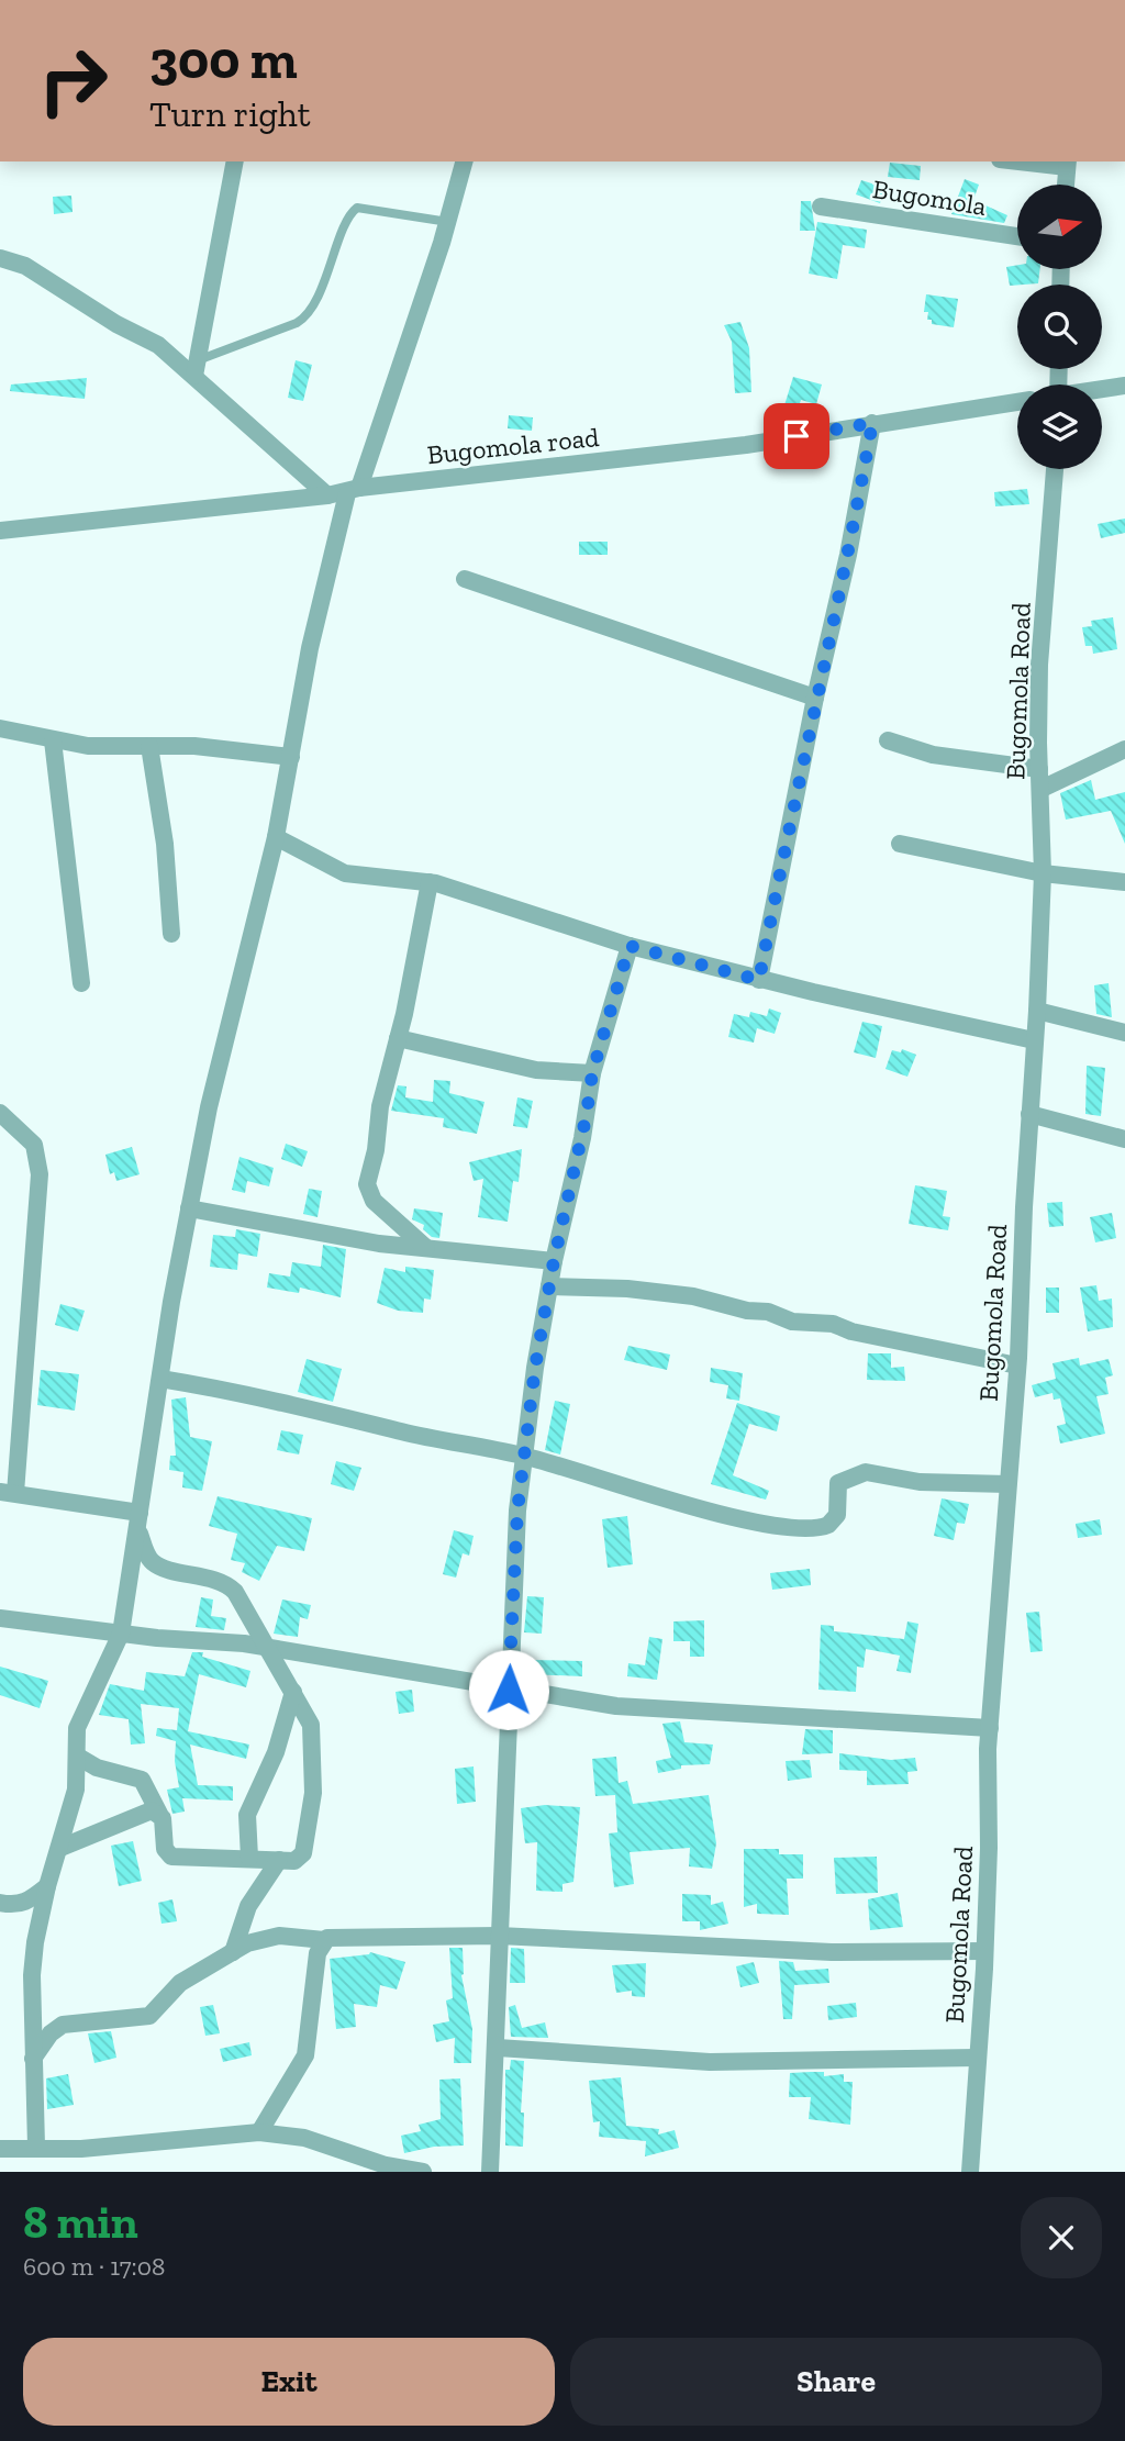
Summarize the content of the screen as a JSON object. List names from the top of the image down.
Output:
{
  "streets": {
    "street": ["Bugomola", "Bugomola road", "Bugomola Road"]
  },
  "north": "right",
  "page": {
    "turn": ["300 m", "Turn right"],
    "heading": ["8 min", "600 m · 17:08"],
    "buttons": ["Exit", "Share"]
  }
}
